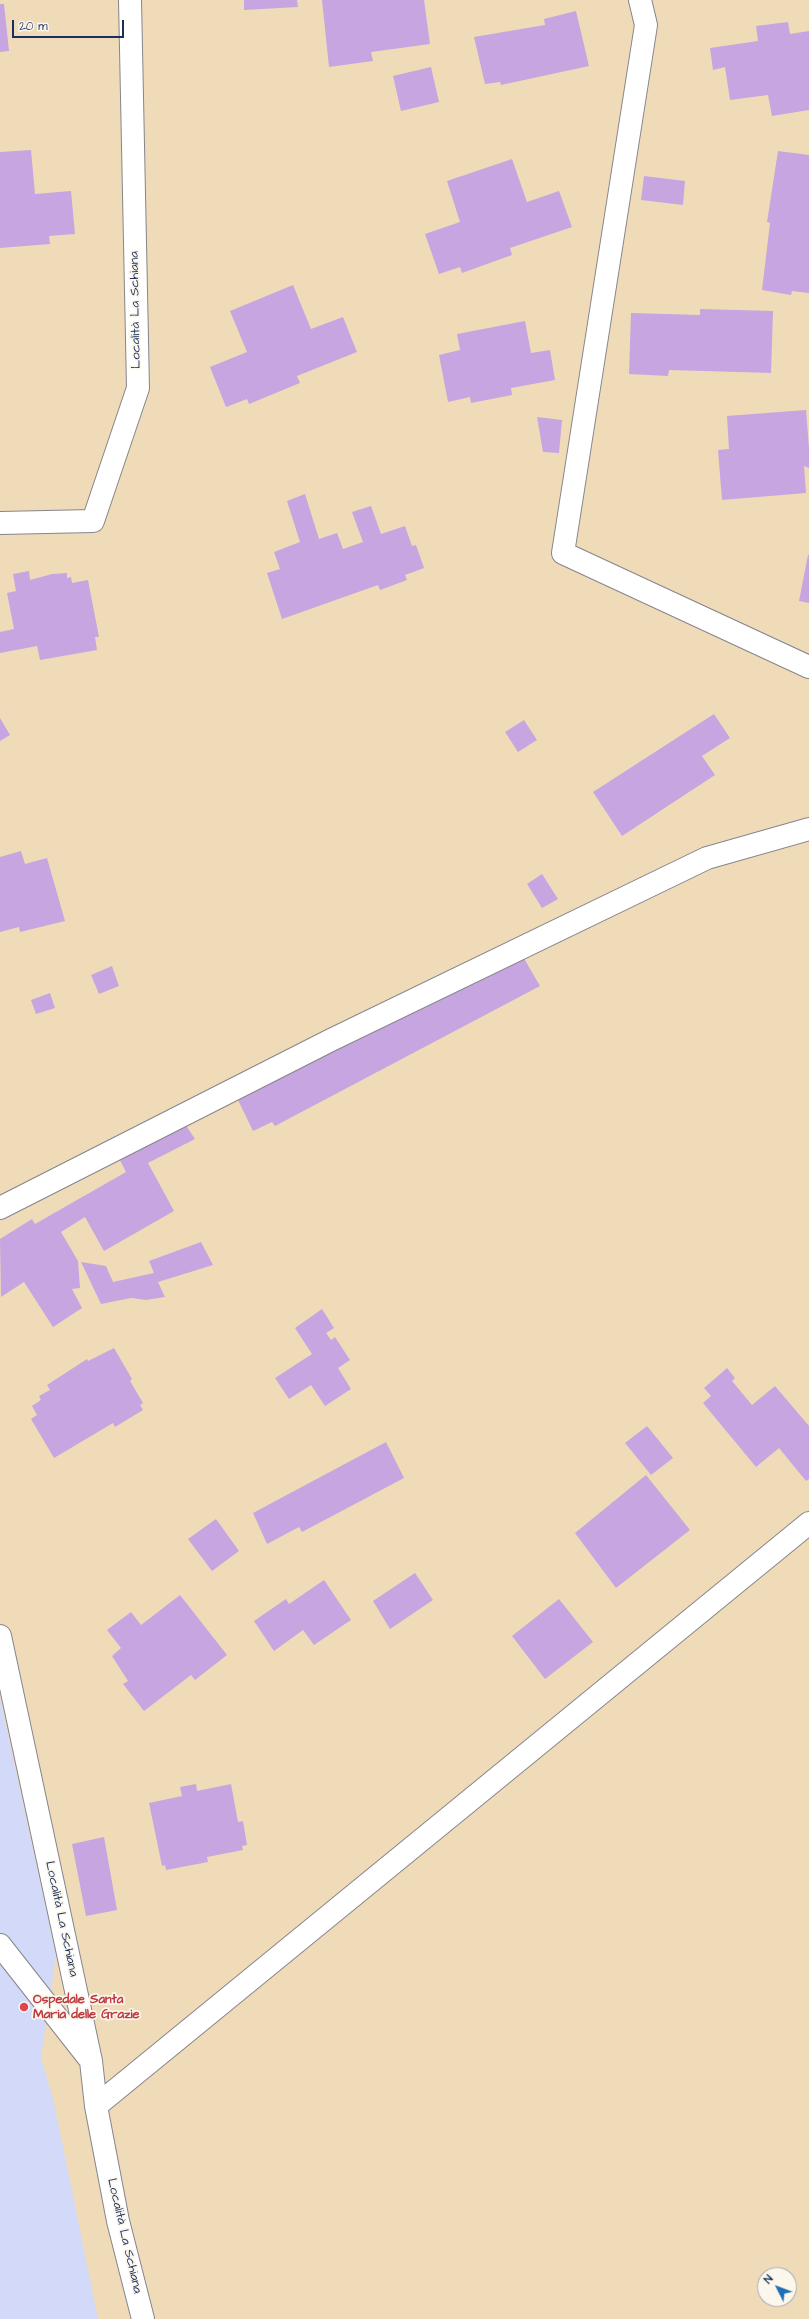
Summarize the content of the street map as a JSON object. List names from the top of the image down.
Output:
{
  "streets": {
    "street": ["Località La Schiana"]
  },
  "places": ["Ospedale Santa Maria delle Grazie"],
  "scale_bar": "20 m",
  "north": "top left"
}
